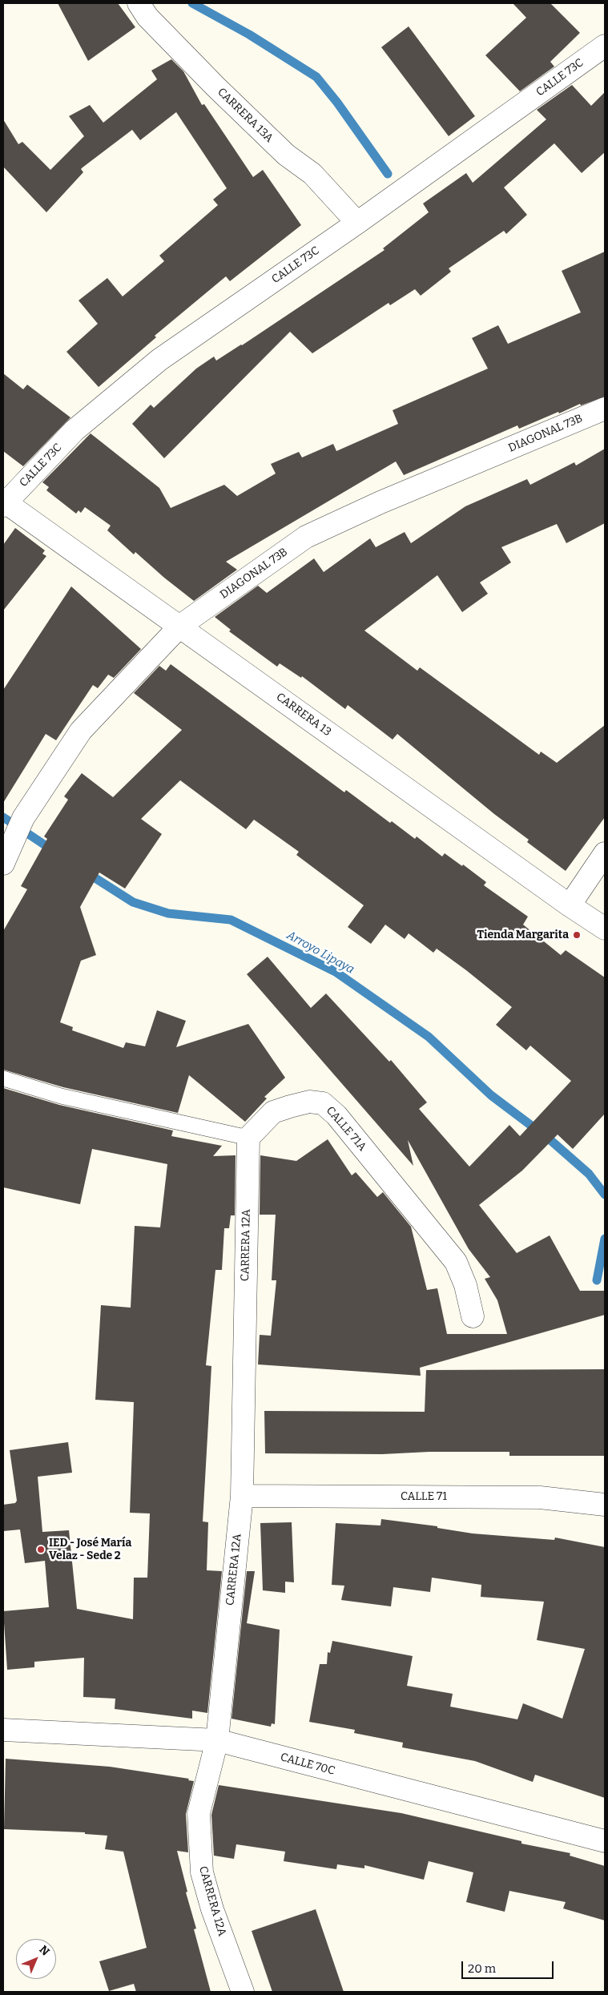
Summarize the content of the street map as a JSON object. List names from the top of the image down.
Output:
{
  "streets": {
    "street": [
      "CALLE 73C",
      "CARRERA 13A",
      "DIAGONAL 73B",
      "CARRERA 13",
      "CALLE 71A",
      "CARRERA 12A",
      "CALLE 71",
      "CALLE 70C"
    ]
  },
  "crossings": [
    ["CALLE 73C", "CARRERA 13A"],
    ["CALLE 73C", "CARRERA 13"],
    ["DIAGONAL 73B", "CARRERA 13"],
    ["CALLE 71A", "CARRERA 12A"],
    ["CARRERA 12A", "CALLE 71"],
    ["CARRERA 12A", "CALLE 70C"]
  ],
  "water": ["Arroyo Lipaya"],
  "places": ["Tienda Margarita", "IED - José María Velaz - Sede 2"],
  "scale_bar": "20 m",
  "north": "top right"
}
